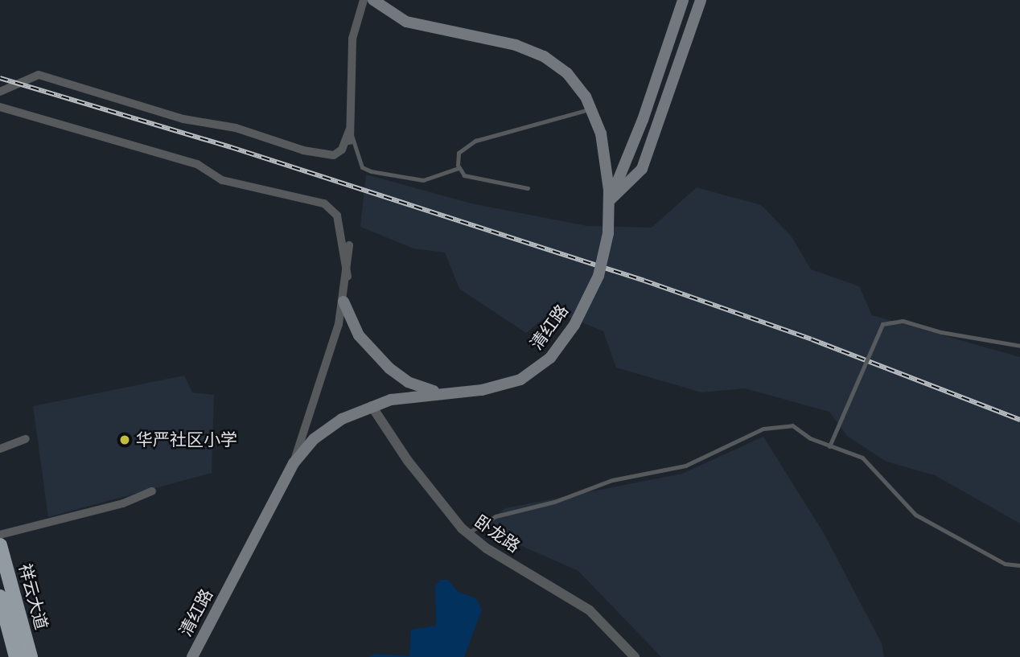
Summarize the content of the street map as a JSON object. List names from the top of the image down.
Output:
{
  "streets": {
    "highway": ["祥云大道"],
    "main road": ["清红路"],
    "street": ["卧龙路"]
  },
  "crossings": [
    ["清红路", "卧龙路"]
  ],
  "places": ["华严社区小学"]
}
